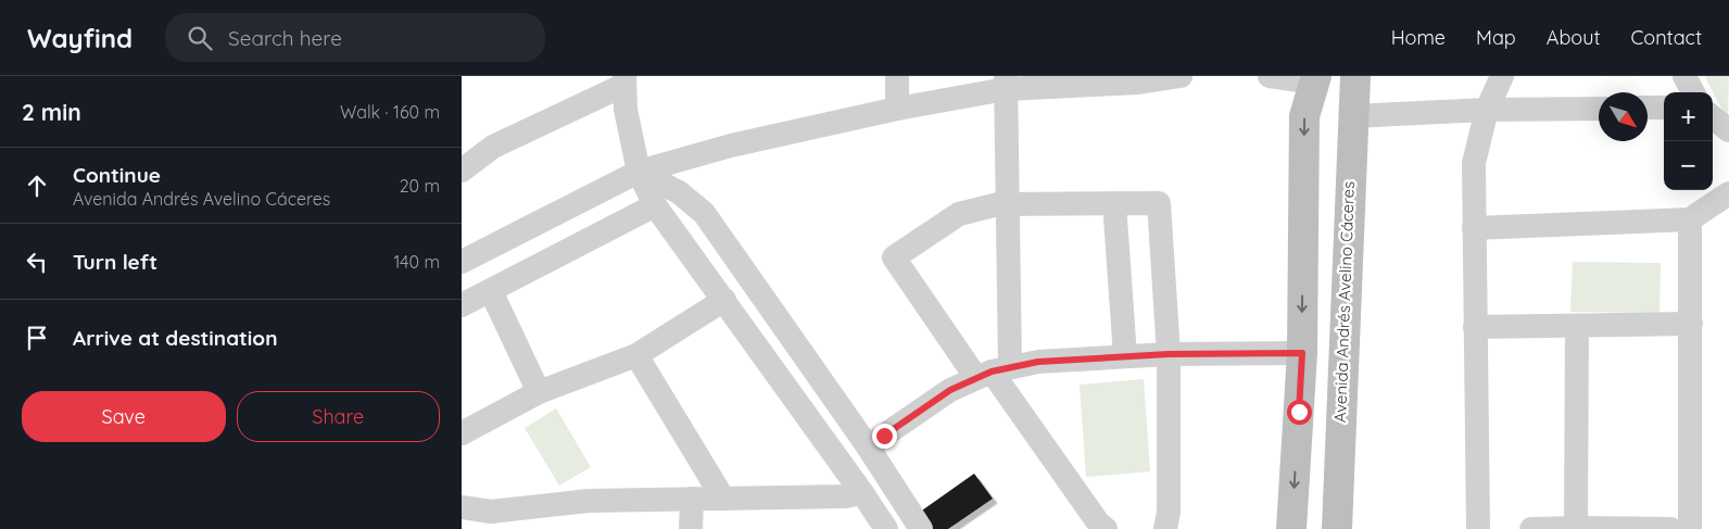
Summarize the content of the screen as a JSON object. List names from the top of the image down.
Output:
{
  "streets": {
    "street": ["Avenida Andrés Avelino Cáceres"]
  },
  "north": "bottom right",
  "page": {
    "header": "Wayfind",
    "search": "Search here",
    "nav": [
      "Home",
      "Map",
      "About",
      "Contact"
    ],
    "heading": ["2 min", "Walk · 160 m"],
    "map_buttons": ["+", "−"],
    "list": [
      ["Continue", "Avenida Andrés Avelino Cáceres", "20 m"],
      ["Turn left", "140 m"],
      "Arrive at destination"
    ],
    "buttons": ["Save", "Share"]
  }
}
